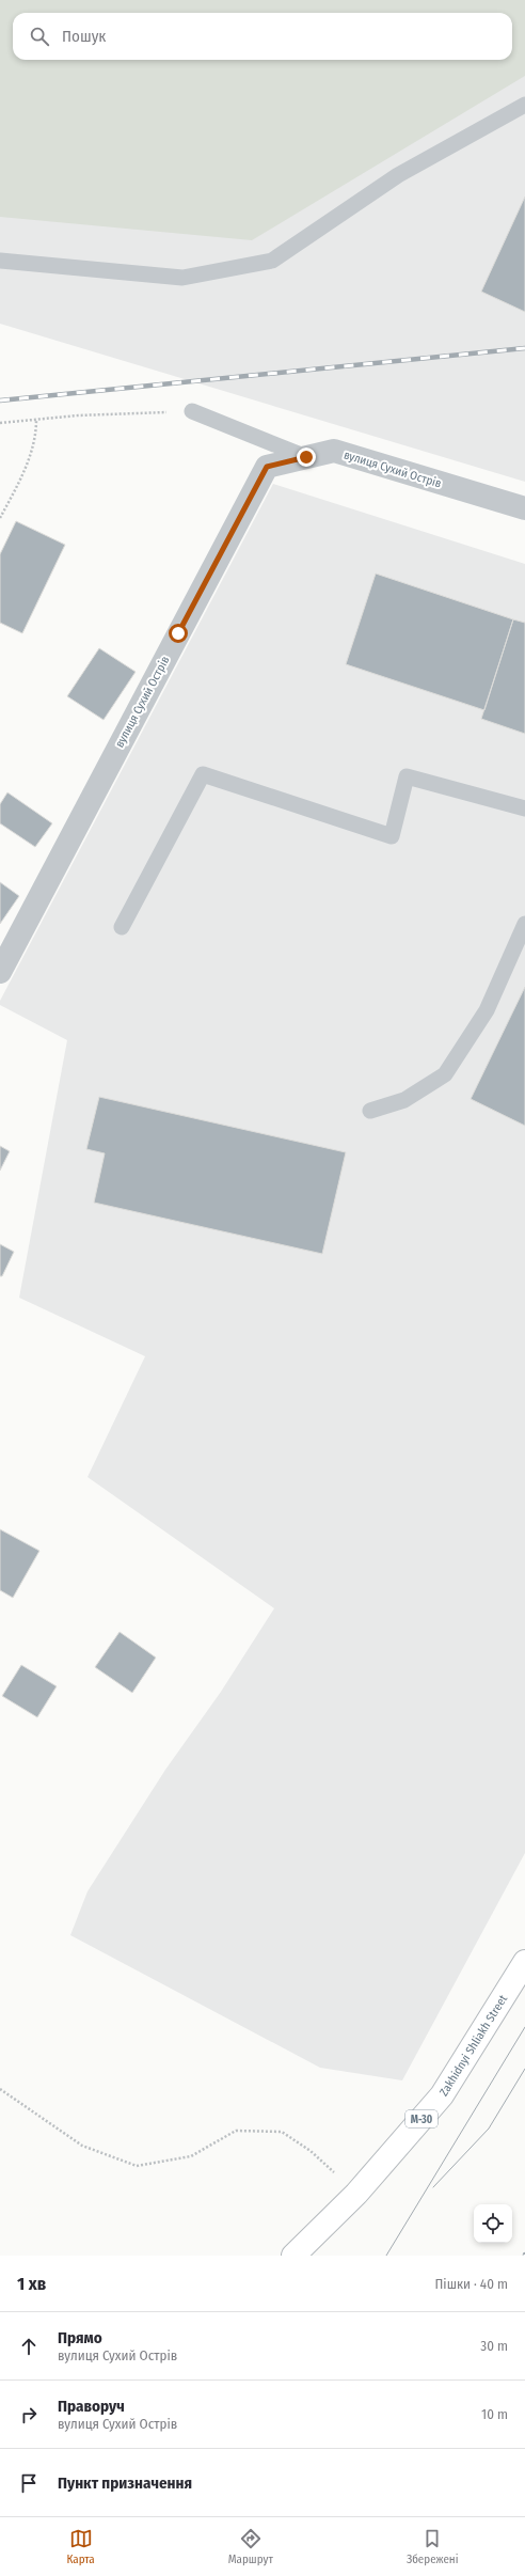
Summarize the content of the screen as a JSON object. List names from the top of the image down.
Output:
{
  "streets": {
    "highway": ["Zakhidnyi Shliakh Street", "М-30"],
    "street": ["вулиця Сухий Острів"]
  },
  "page": {
    "search": "Пошук",
    "heading": ["1 хв", "Пішки · 40 m"],
    "list": [
      ["Прямо", "вулиця Сухий Острів", "30 m"],
      ["Праворуч", "вулиця Сухий Острів", "10 m"],
      "Пункт призначення"
    ],
    "nav": ["Карта", "Маршрут", "Збережені"]
  }
}
